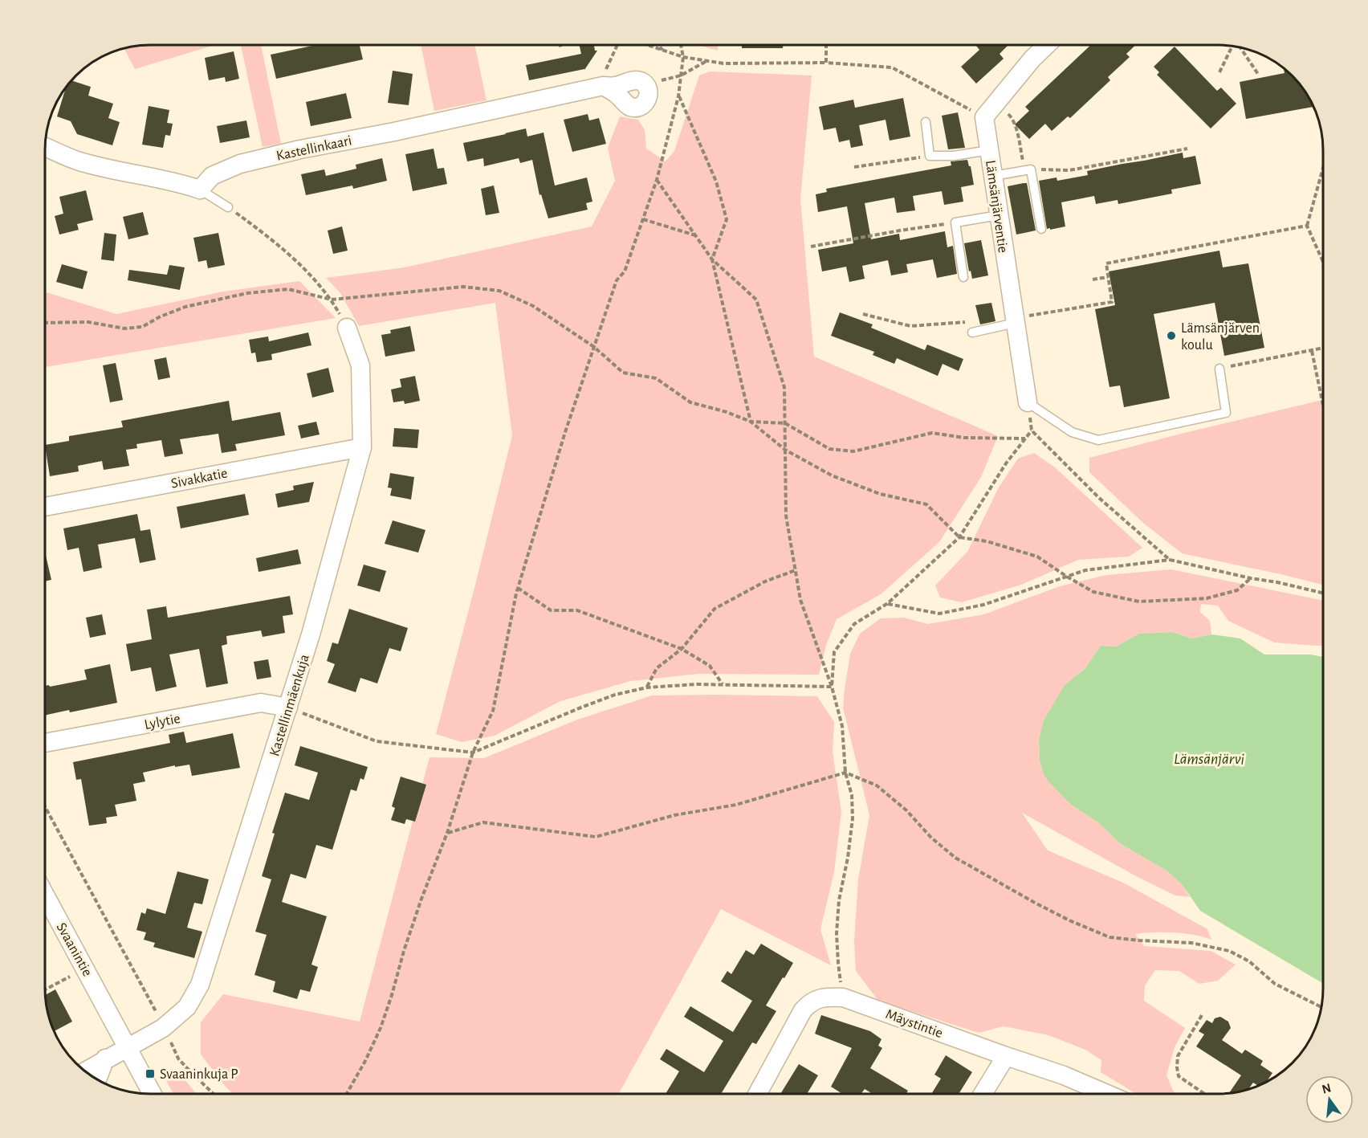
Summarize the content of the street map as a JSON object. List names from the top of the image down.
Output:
{
  "streets": {
    "street": [
      "Kastellinkaari",
      "Lämsänjärventie",
      "Sivakkatie",
      "Kastellinmäenkuja",
      "Lylytie",
      "Svaanintie",
      "Mäystintie"
    ]
  },
  "crossings": [
    ["Sivakkatie", "Kastellinmäenkuja"],
    ["Kastellinmäenkuja", "Lylytie"],
    ["Kastellinmäenkuja", "Svaanintie"]
  ],
  "water": ["Lämsänjärvi"],
  "places": {
    "other": ["Lämsänjärven koulu"],
    "transit": ["Svaaninkuja P"]
  },
  "north": "top"
}
